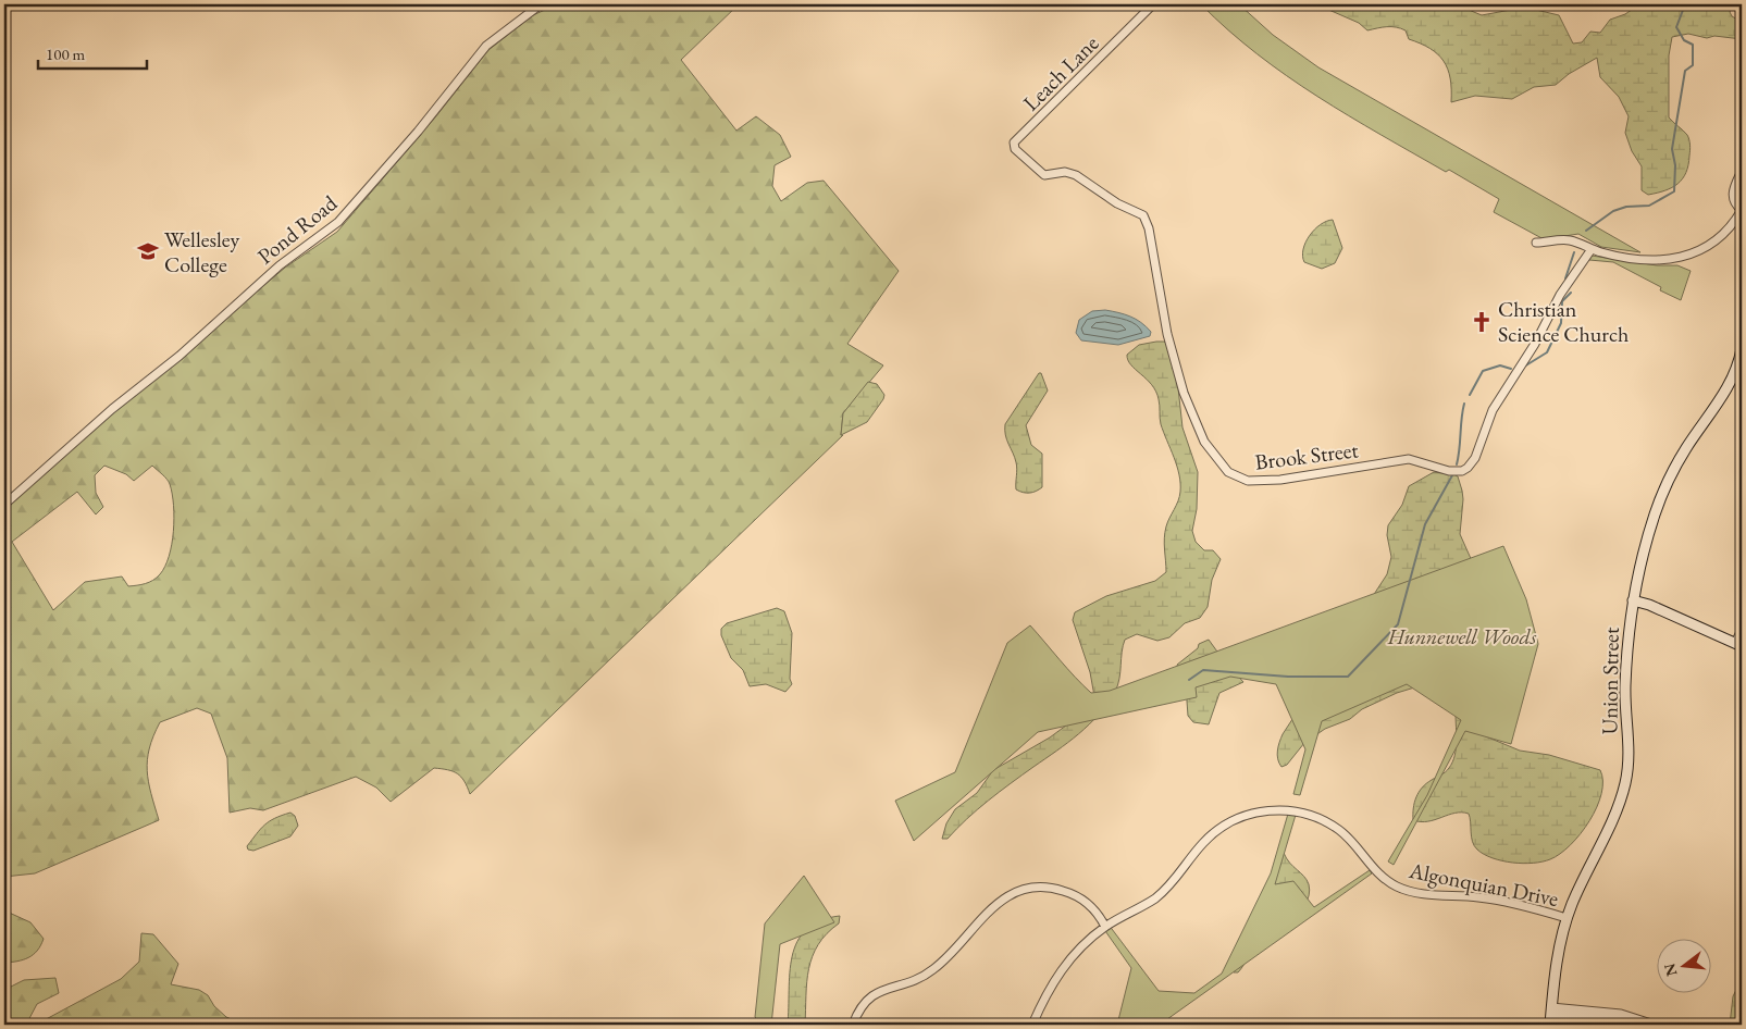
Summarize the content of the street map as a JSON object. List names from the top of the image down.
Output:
{
  "streets": {
    "street": [
      "Leach Lane",
      "Pond Road",
      "Brook Street",
      "Union Street",
      "Algonquian Drive"
    ]
  },
  "crossings": [
    ["Leach Lane", "Brook Street"],
    ["Union Street", "Algonquian Drive"]
  ],
  "parks": ["Hunnewell Woods"],
  "places": {
    "school or university": ["Wellesley College"],
    "church": ["Christian Science Church"]
  },
  "scale_bar": "100 m",
  "north": "left"
}
